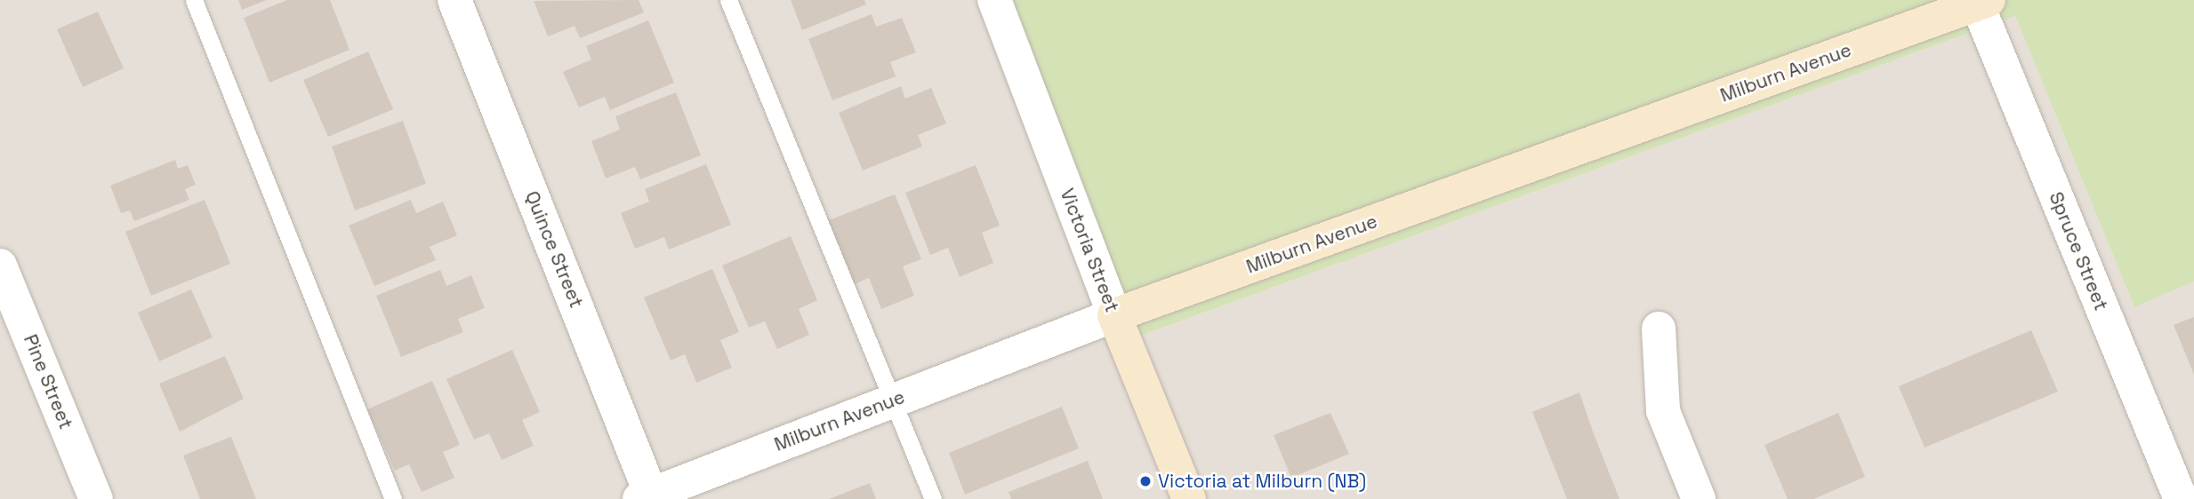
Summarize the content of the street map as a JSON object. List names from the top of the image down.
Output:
{
  "streets": {
    "street": [
      "Milburn Avenue",
      "Quince Street",
      "Victoria Street",
      "Spruce Street",
      "Pine Street"
    ]
  },
  "crossings": [
    ["Milburn Avenue", "Quince Street"],
    ["Milburn Avenue", "Victoria Street"],
    ["Milburn Avenue", "Spruce Street"]
  ],
  "places": ["Victoria at Milburn (NB)"]
}
